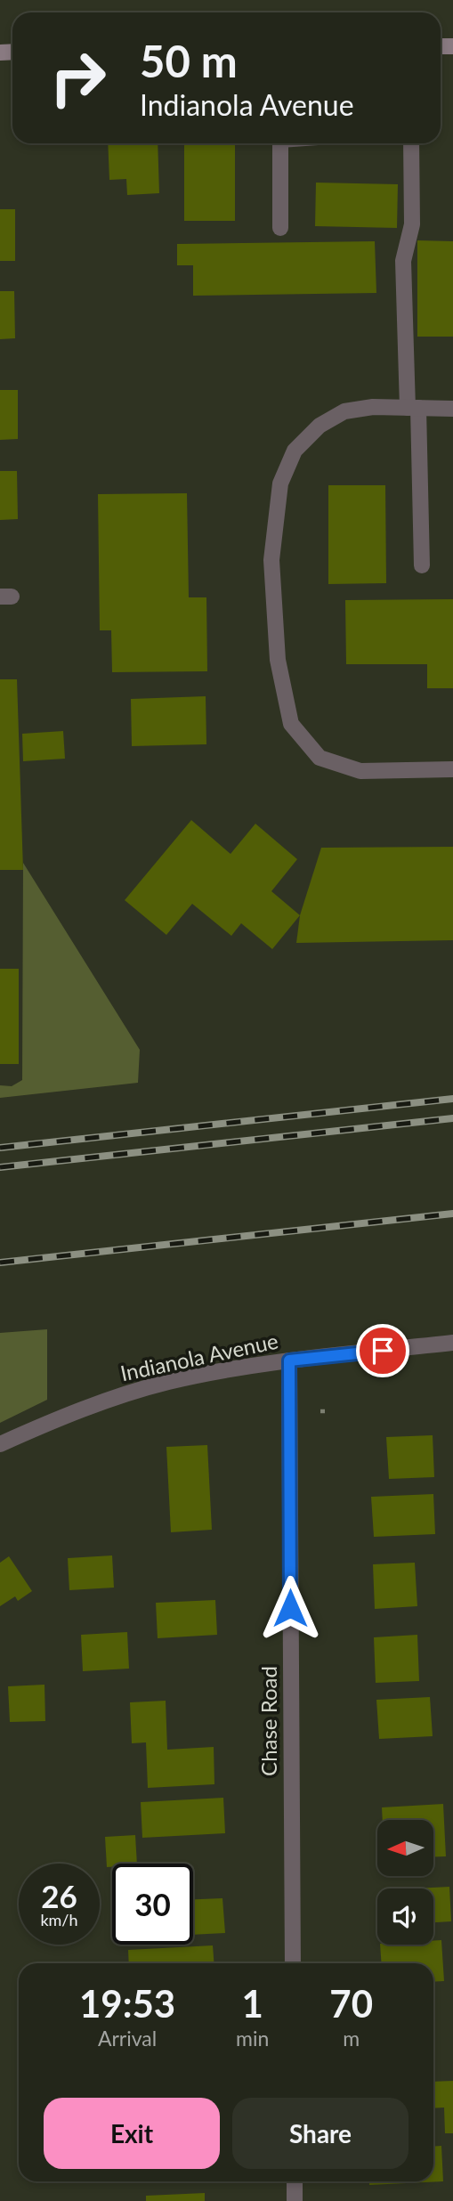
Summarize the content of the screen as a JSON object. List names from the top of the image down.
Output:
{
  "streets": {
    "street": ["Indianola Avenue", "Chase Road"]
  },
  "crossings": [
    ["Indianola Avenue", "Chase Road"]
  ],
  "north": "left",
  "page": {
    "turn": ["50 m", "Indianola Avenue"],
    "speed": "26 km/h",
    "limit": "30",
    "eta": [
      "19:53",
      "Arrival",
      "1",
      "min",
      "70",
      "m"
    ],
    "buttons": ["Exit", "Share"]
  }
}
